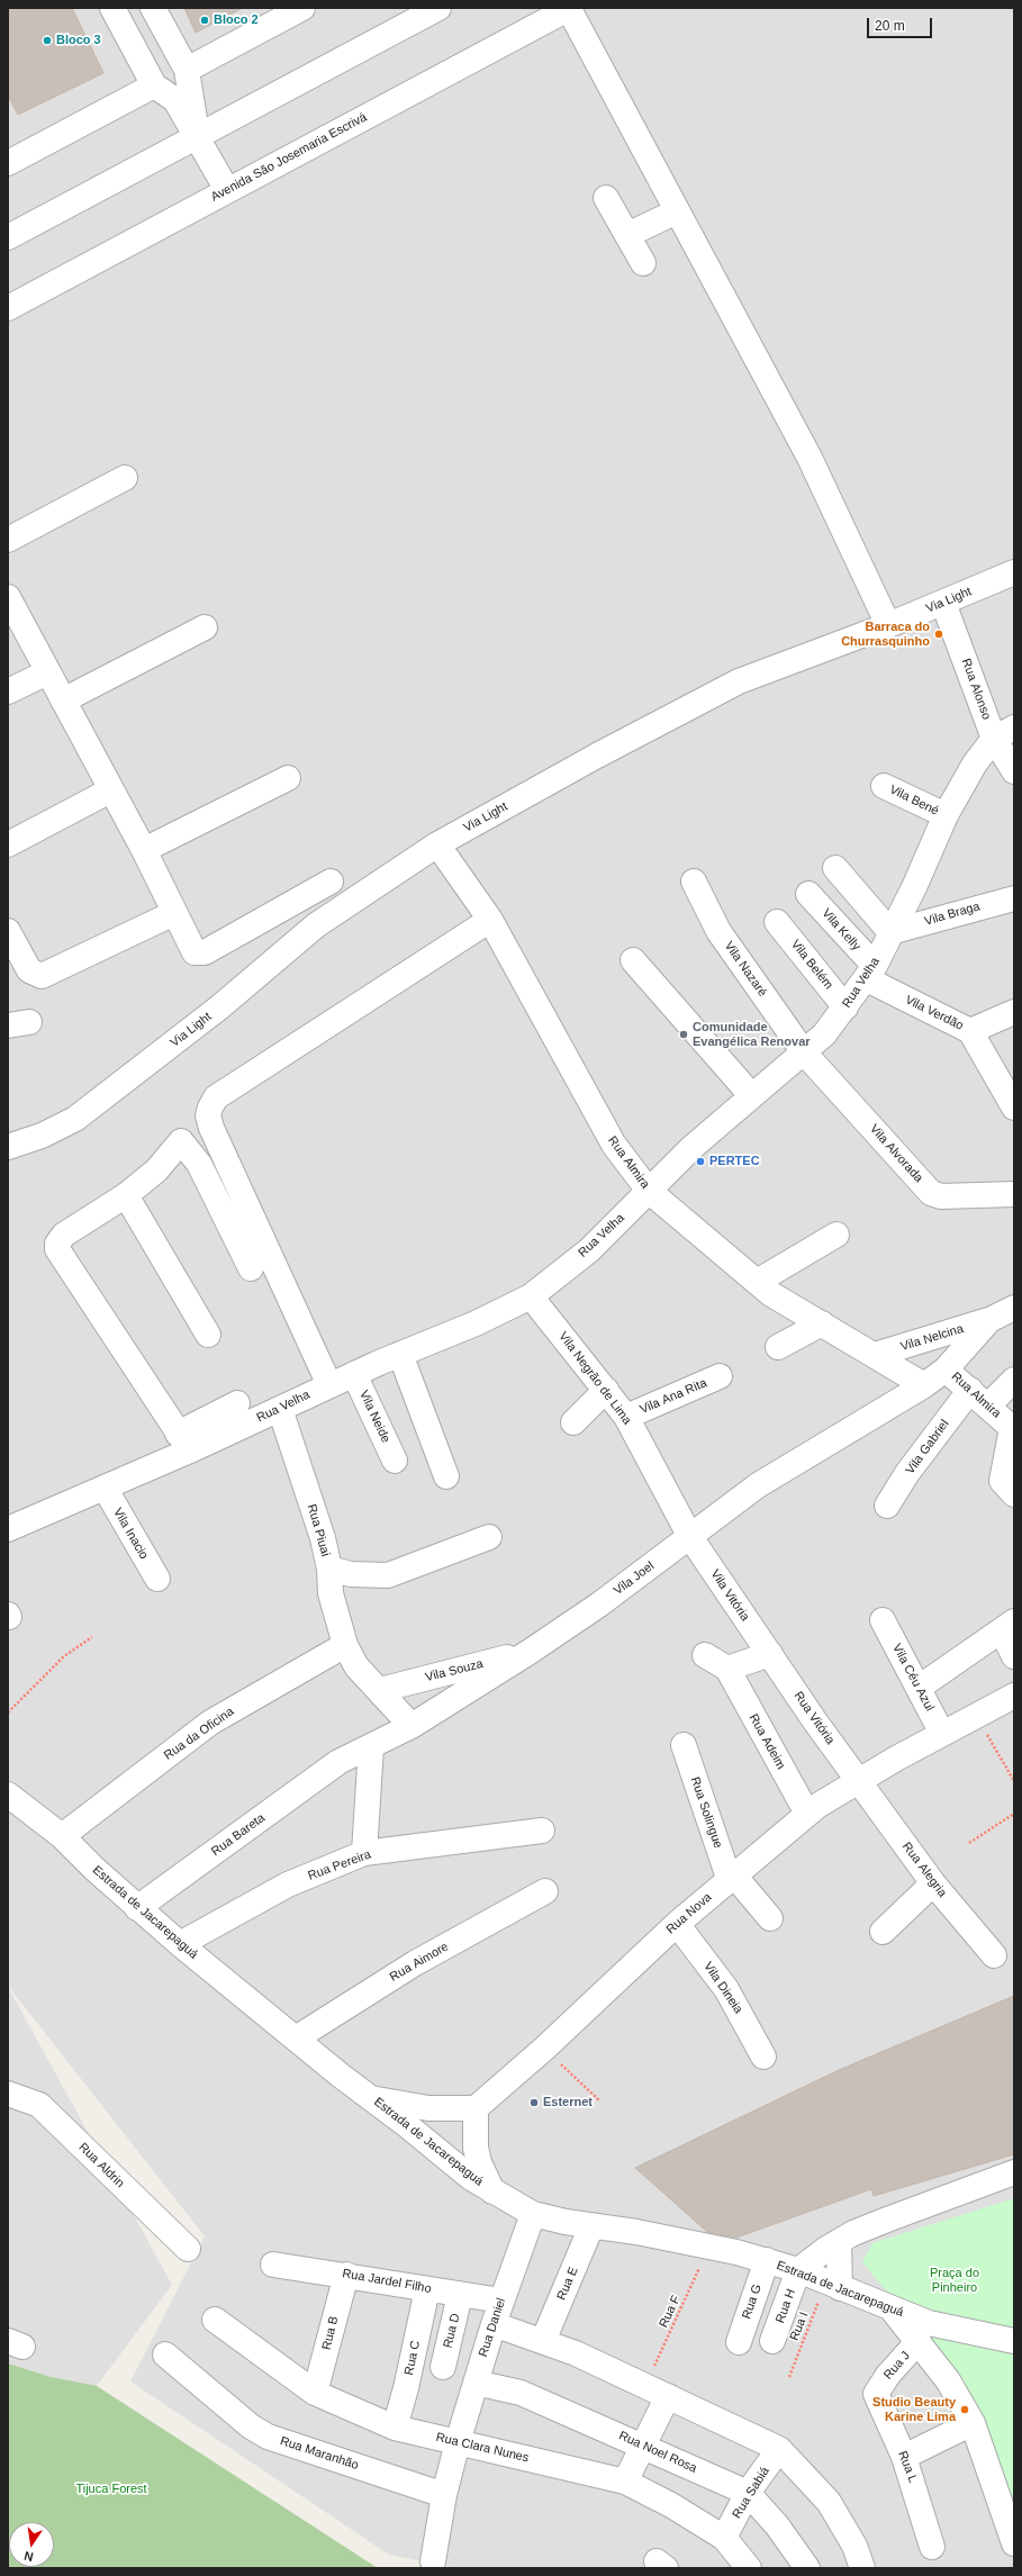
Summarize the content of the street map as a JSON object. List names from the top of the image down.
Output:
{
  "streets": {
    "street": [
      "Avenida São Josemaria Escrivá",
      "Via Light",
      "Rua Alonso",
      "Vila Bené",
      "Vila Braga",
      "Vila Kelly",
      "Vila Belém",
      "Vila Nazaré",
      "Rua Velha",
      "Vila Verdão",
      "Vila Alvorada",
      "Rua Almira",
      "Vila Nelcina",
      "Vila Negrão de Lima",
      "Vila Ana Rita",
      "Vila Neide",
      "Vila Gabriel",
      "Rua Piuai",
      "Vila Inacio",
      "Vila Joel",
      "Vila Vitória",
      "Vila Souza",
      "Vila Céu Azul",
      "Rua Vitória",
      "Rua da Oficina",
      "Rua Adeim",
      "Rua Solingue",
      "Rua Bareta",
      "Rua Pereira",
      "Rua Alegria",
      "Estrada de Jacarepaguá",
      "Rua Nova",
      "Rua Aimore",
      "Vila Dineia",
      "Rua Aldrin",
      "Rua Jardel Filho",
      "Rua E",
      "Rua G",
      "Rua H",
      "Rua Daniel",
      "Rua D",
      "Rua B",
      "Rua C",
      "Rua J",
      "Rua Clara Nunes",
      "Rua Noel Rosa",
      "Rua Maranhão",
      "Rua L",
      "Rua Sabiá"
    ],
    "path": ["Rua F", "Rua I"]
  },
  "crossings": [
    ["Via Light", "Rua Alonso"],
    ["Via Light", "Rua Almira"],
    ["Rua Alonso", "Rua Velha"],
    ["Vila Bené", "Rua Velha"],
    ["Vila Braga", "Rua Velha"],
    ["Vila Kelly", "Rua Velha"],
    ["Vila Kelly", "Vila Verdão"],
    ["Vila Belém", "Rua Velha"],
    ["Vila Nazaré", "Rua Velha"],
    ["Vila Nazaré", "Vila Alvorada"],
    ["Rua Velha", "Vila Verdão"],
    ["Rua Velha", "Vila Alvorada"],
    ["Rua Velha", "Rua Almira"],
    ["Rua Velha", "Vila Negrão de Lima"],
    ["Rua Velha", "Vila Neide"],
    ["Rua Velha", "Rua Piuai"],
    ["Rua Velha", "Vila Inacio"],
    ["Rua Almira", "Vila Nelcina"],
    ["Rua Almira", "Vila Gabriel"],
    ["Rua Almira", "Vila Joel"],
    ["Vila Nelcina", "Vila Joel"],
    ["Vila Negrão de Lima", "Vila Ana Rita"],
    ["Vila Negrão de Lima", "Vila Joel"],
    ["Vila Negrão de Lima", "Vila Vitória"],
    ["Vila Joel", "Vila Vitória"],
    ["Vila Joel", "Vila Souza"],
    ["Vila Joel", "Rua Bareta"],
    ["Vila Vitória", "Rua Vitória"],
    ["Vila Céu Azul", "Rua Nova"],
    ["Rua Vitória", "Rua Alegria"],
    ["Rua Vitória", "Rua Nova"],
    ["Rua da Oficina", "Estrada de Jacarepaguá"],
    ["Rua Adeim", "Rua Nova"],
    ["Rua Solingue", "Rua Nova"],
    ["Rua Bareta", "Estrada de Jacarepaguá"],
    ["Rua Pereira", "Estrada de Jacarepaguá"],
    ["Rua Alegria", "Rua Nova"],
    ["Estrada de Jacarepaguá", "Rua Aimore"],
    ["Estrada de Jacarepaguá", "Rua E"],
    ["Estrada de Jacarepaguá", "Rua G"],
    ["Estrada de Jacarepaguá", "Rua H"],
    ["Estrada de Jacarepaguá", "Rua F"],
    ["Estrada de Jacarepaguá", "Rua I"],
    ["Estrada de Jacarepaguá", "Rua Daniel"],
    ["Rua Nova", "Vila Dineia"],
    ["Rua Jardel Filho", "Rua Daniel"],
    ["Rua Jardel Filho", "Rua D"],
    ["Rua Jardel Filho", "Rua B"],
    ["Rua Jardel Filho", "Rua C"],
    ["Rua Daniel", "Rua Clara Nunes"],
    ["Rua Daniel", "Rua Noel Rosa"],
    ["Rua B", "Rua Clara Nunes"],
    ["Rua C", "Rua Clara Nunes"],
    ["Rua J", "Rua L"],
    ["Rua Clara Nunes", "Rua Sabiá"],
    ["Rua Noel Rosa", "Rua Sabiá"]
  ],
  "parks": ["Praça do Pinheiro", "Tijuca Forest"],
  "places": [
    "Bloco 2",
    "Bloco 3",
    "Barraca do Churrasquinho",
    "Comunidade Evangélica Renovar",
    "PERTEC",
    "Esternet",
    "Studio Beauty Karine Lima"
  ],
  "scale_bar": "20 m",
  "north": "bottom"
}
